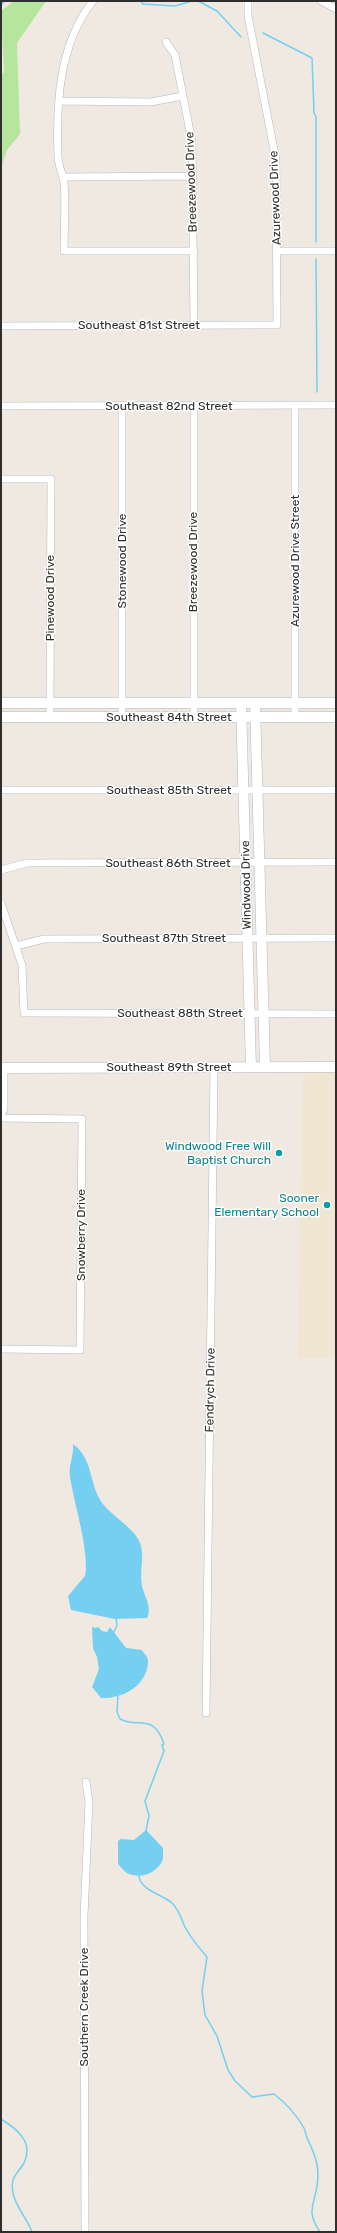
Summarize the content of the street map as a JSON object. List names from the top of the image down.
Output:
{
  "streets": {
    "street": [
      "Breezewood Drive",
      "Azurewood Drive",
      "Southeast 81st Street",
      "Southeast 82nd Street",
      "Stonewood Drive",
      "Azurewood Drive Street",
      "Pinewood Drive",
      "Southeast 84th Street",
      "Southeast 85th Street",
      "Southeast 86th Street",
      "Windwood Drive",
      "Southeast 87th Street",
      "Southeast 88th Street",
      "Southeast 89th Street",
      "Snowberry Drive",
      "Fendrych Drive",
      "Southern Creek Drive"
    ]
  },
  "crossings": [
    ["Breezewood Drive", "Southeast 81st Street"],
    ["Breezewood Drive", "Southeast 82nd Street"],
    ["Breezewood Drive", "Southeast 84th Street"],
    ["Azurewood Drive", "Southeast 81st Street"],
    ["Southeast 82nd Street", "Stonewood Drive"],
    ["Southeast 82nd Street", "Azurewood Drive Street"],
    ["Stonewood Drive", "Southeast 84th Street"],
    ["Azurewood Drive Street", "Southeast 84th Street"],
    ["Pinewood Drive", "Southeast 84th Street"],
    ["Southeast 84th Street", "Windwood Drive"],
    ["Southeast 85th Street", "Windwood Drive"],
    ["Southeast 86th Street", "Windwood Drive"],
    ["Windwood Drive", "Southeast 87th Street"],
    ["Windwood Drive", "Southeast 88th Street"],
    ["Windwood Drive", "Southeast 89th Street"],
    ["Southeast 87th Street", "Southeast 88th Street"],
    ["Southeast 89th Street", "Fendrych Drive"]
  ],
  "places": ["Windwood Free Will Baptist Church", "Sooner Elementary School"]
}
